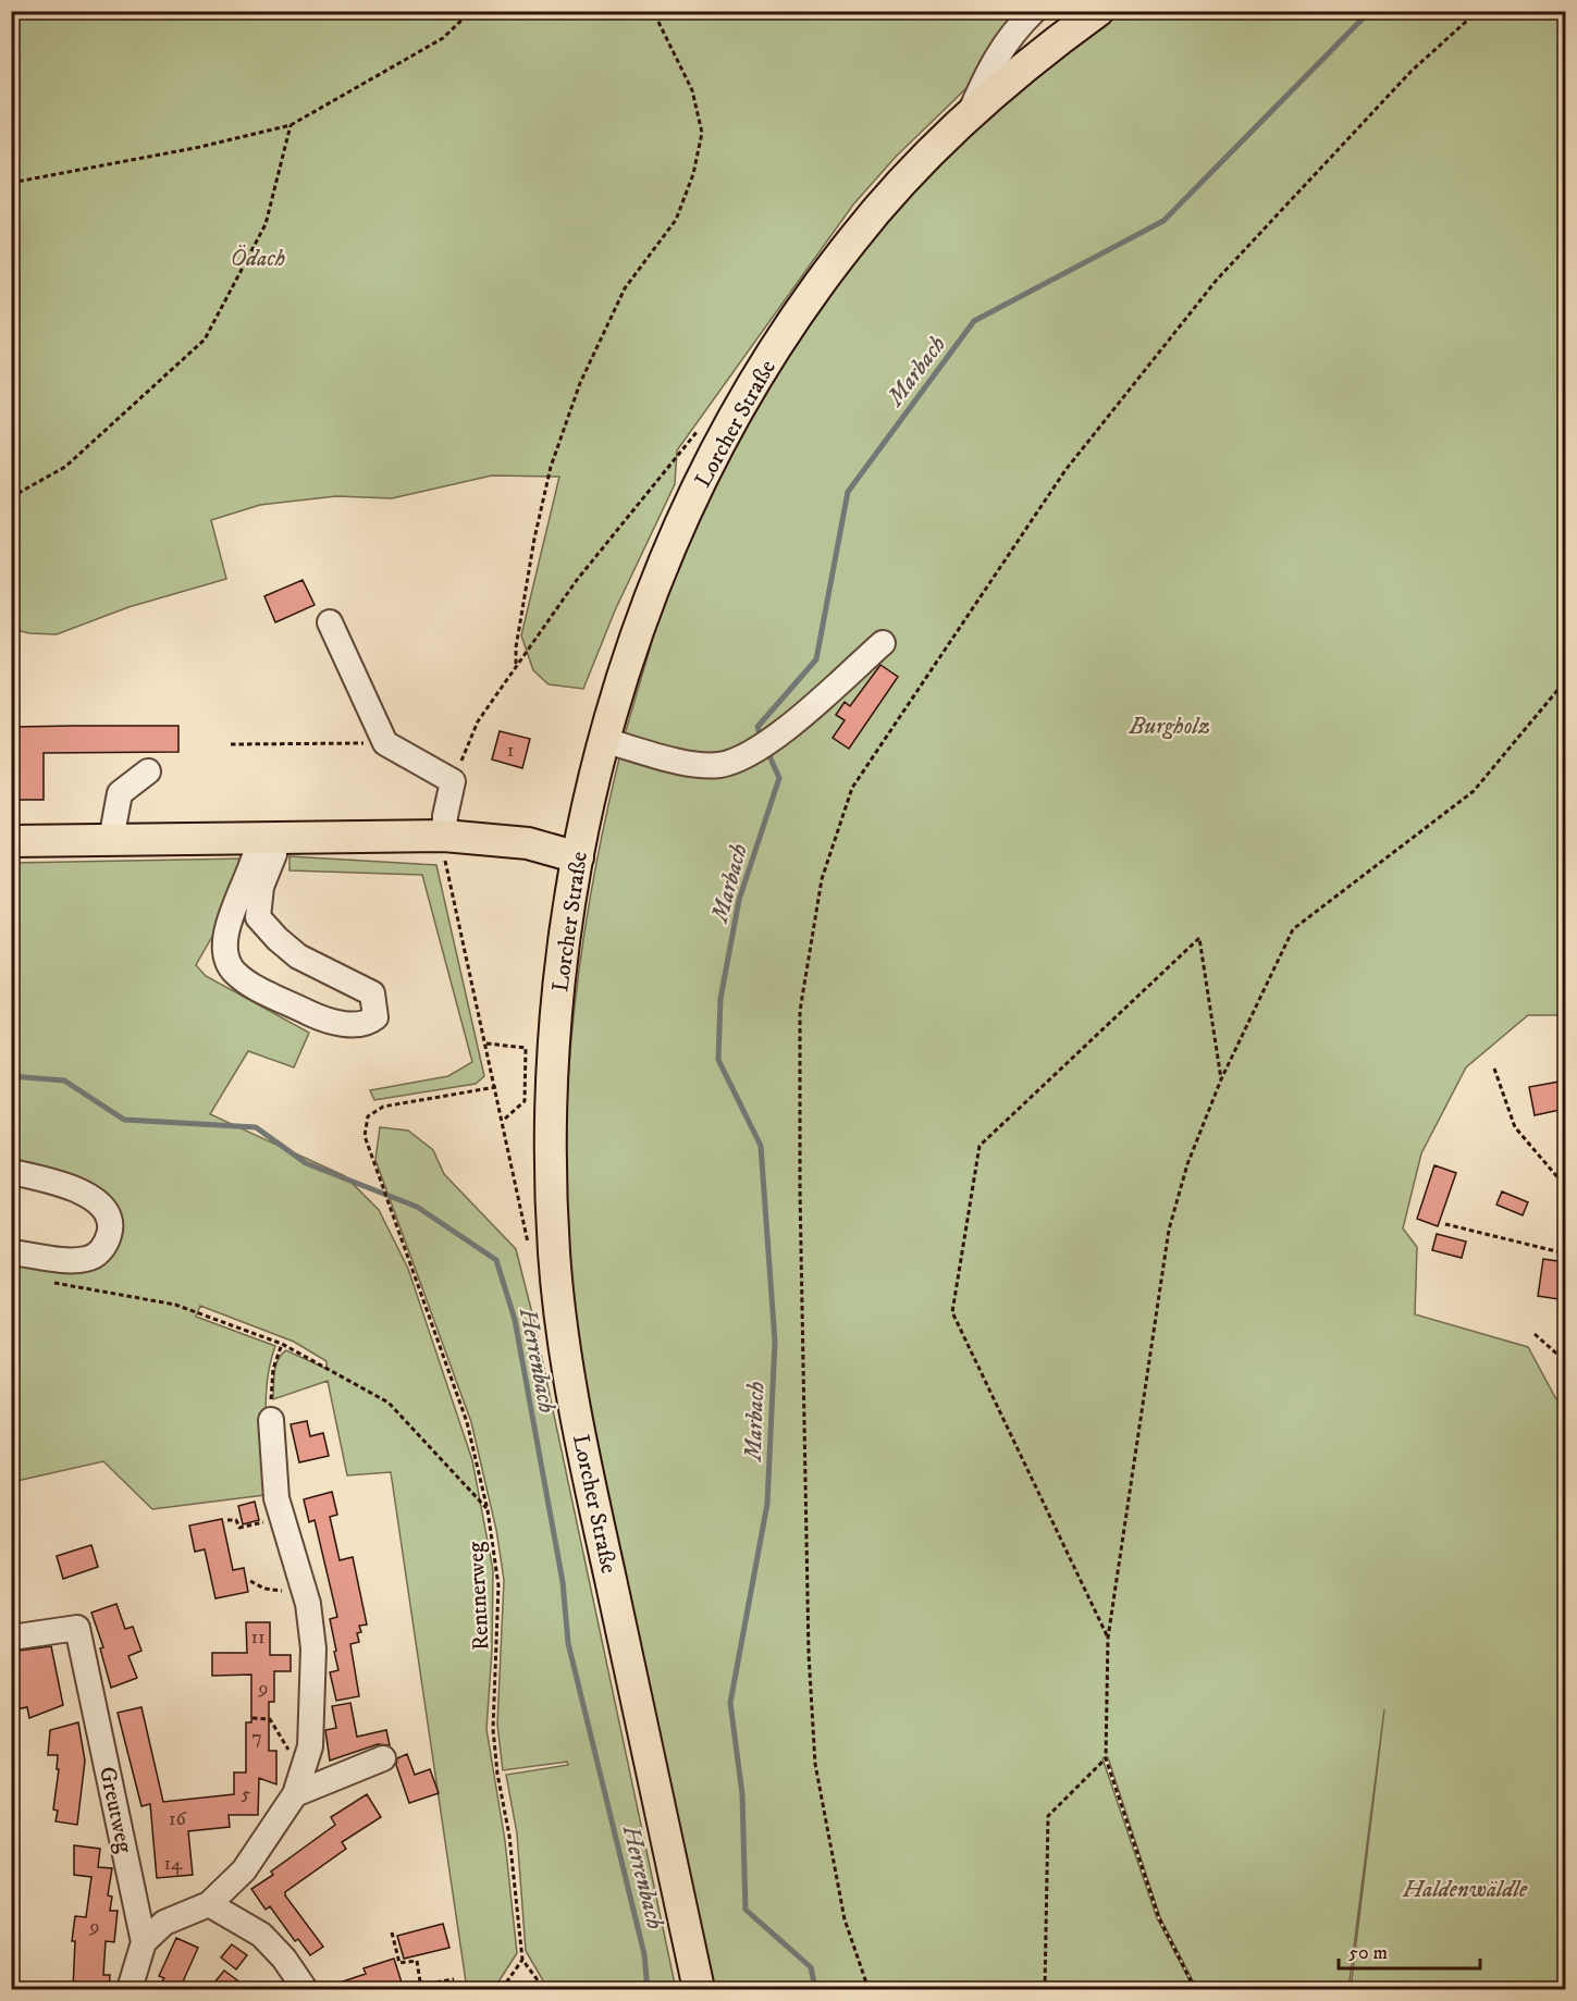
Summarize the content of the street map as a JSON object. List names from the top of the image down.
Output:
{
  "streets": {
    "main road": ["Lorcher Straße"],
    "street": ["Greutweg"],
    "path": ["Rentnerweg"]
  },
  "water": ["Marbach", "Herrenbach"],
  "parks": ["Ödach", "Burgholz", "Haldenwäldle"],
  "house_numbers": [
    "1",
    "11",
    "9",
    "7",
    "5",
    "16",
    "14",
    "9"
  ],
  "scale_bar": "50 m"
}
